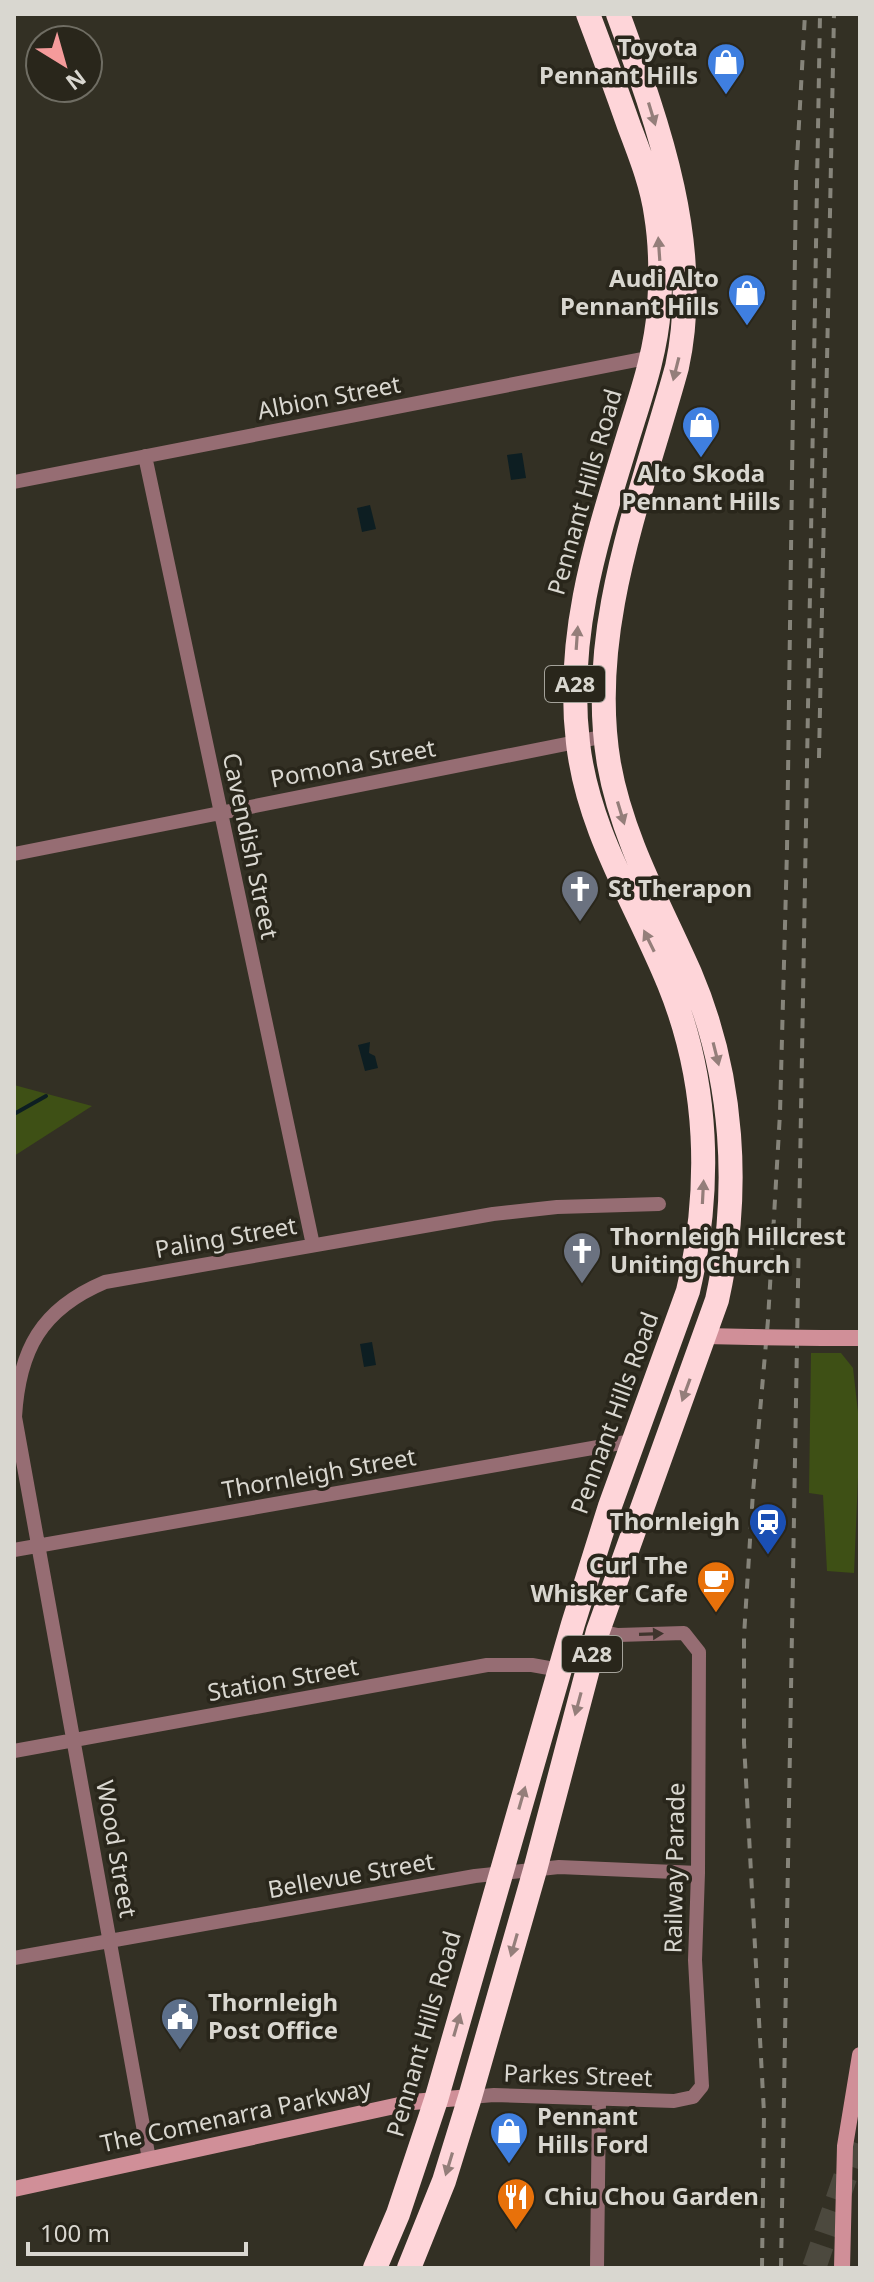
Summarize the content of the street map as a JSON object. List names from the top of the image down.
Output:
{
  "streets": {
    "highway": ["Pennant Hills Road", "A28"],
    "main road": ["The Comenarra Parkway"],
    "street": [
      "Albion Street",
      "Pomona Street",
      "Cavendish Street",
      "Paling Street",
      "Thornleigh Street",
      "Station Street",
      "Wood Street",
      "Railway Parade",
      "Bellevue Street",
      "Parkes Street"
    ]
  },
  "crossings": [
    ["Albion Street", "Pennant Hills Road"],
    ["Albion Street", "Cavendish Street"],
    ["Pennant Hills Road", "Pomona Street"],
    ["Pennant Hills Road", "Thornleigh Street"],
    ["Pennant Hills Road", "Station Street"],
    ["Pennant Hills Road", "Bellevue Street"],
    ["Pennant Hills Road", "The Comenarra Parkway"],
    ["A28", "Pomona Street"],
    ["A28", "Railway Parade"],
    ["A28", "Bellevue Street"],
    ["A28", "Parkes Street"],
    ["A28", "The Comenarra Parkway"],
    ["Pomona Street", "Cavendish Street"],
    ["Cavendish Street", "Paling Street"],
    ["Paling Street", "Thornleigh Street"],
    ["Paling Street", "Wood Street"],
    ["Thornleigh Street", "Wood Street"],
    ["Station Street", "Wood Street"],
    ["Wood Street", "Bellevue Street"],
    ["Wood Street", "The Comenarra Parkway"],
    ["Railway Parade", "Bellevue Street"],
    ["Railway Parade", "Parkes Street"],
    ["Parkes Street", "The Comenarra Parkway"]
  ],
  "places": {
    "shop": [
      "Toyota Pennant Hills",
      "Audi Alto Pennant Hills",
      "Alto Skoda Pennant Hills",
      "Pennant Hills Ford"
    ],
    "church": ["St Therapon", "Thornleigh Hillcrest Uniting Church"],
    "station": ["Thornleigh"],
    "cafe": ["Curl The Whisker Cafe"],
    "public building": ["Thornleigh Post Office"],
    "restaurant": ["Chiu Chou Garden"]
  },
  "scale_bar": "100 m",
  "north": "bottom right"
}
